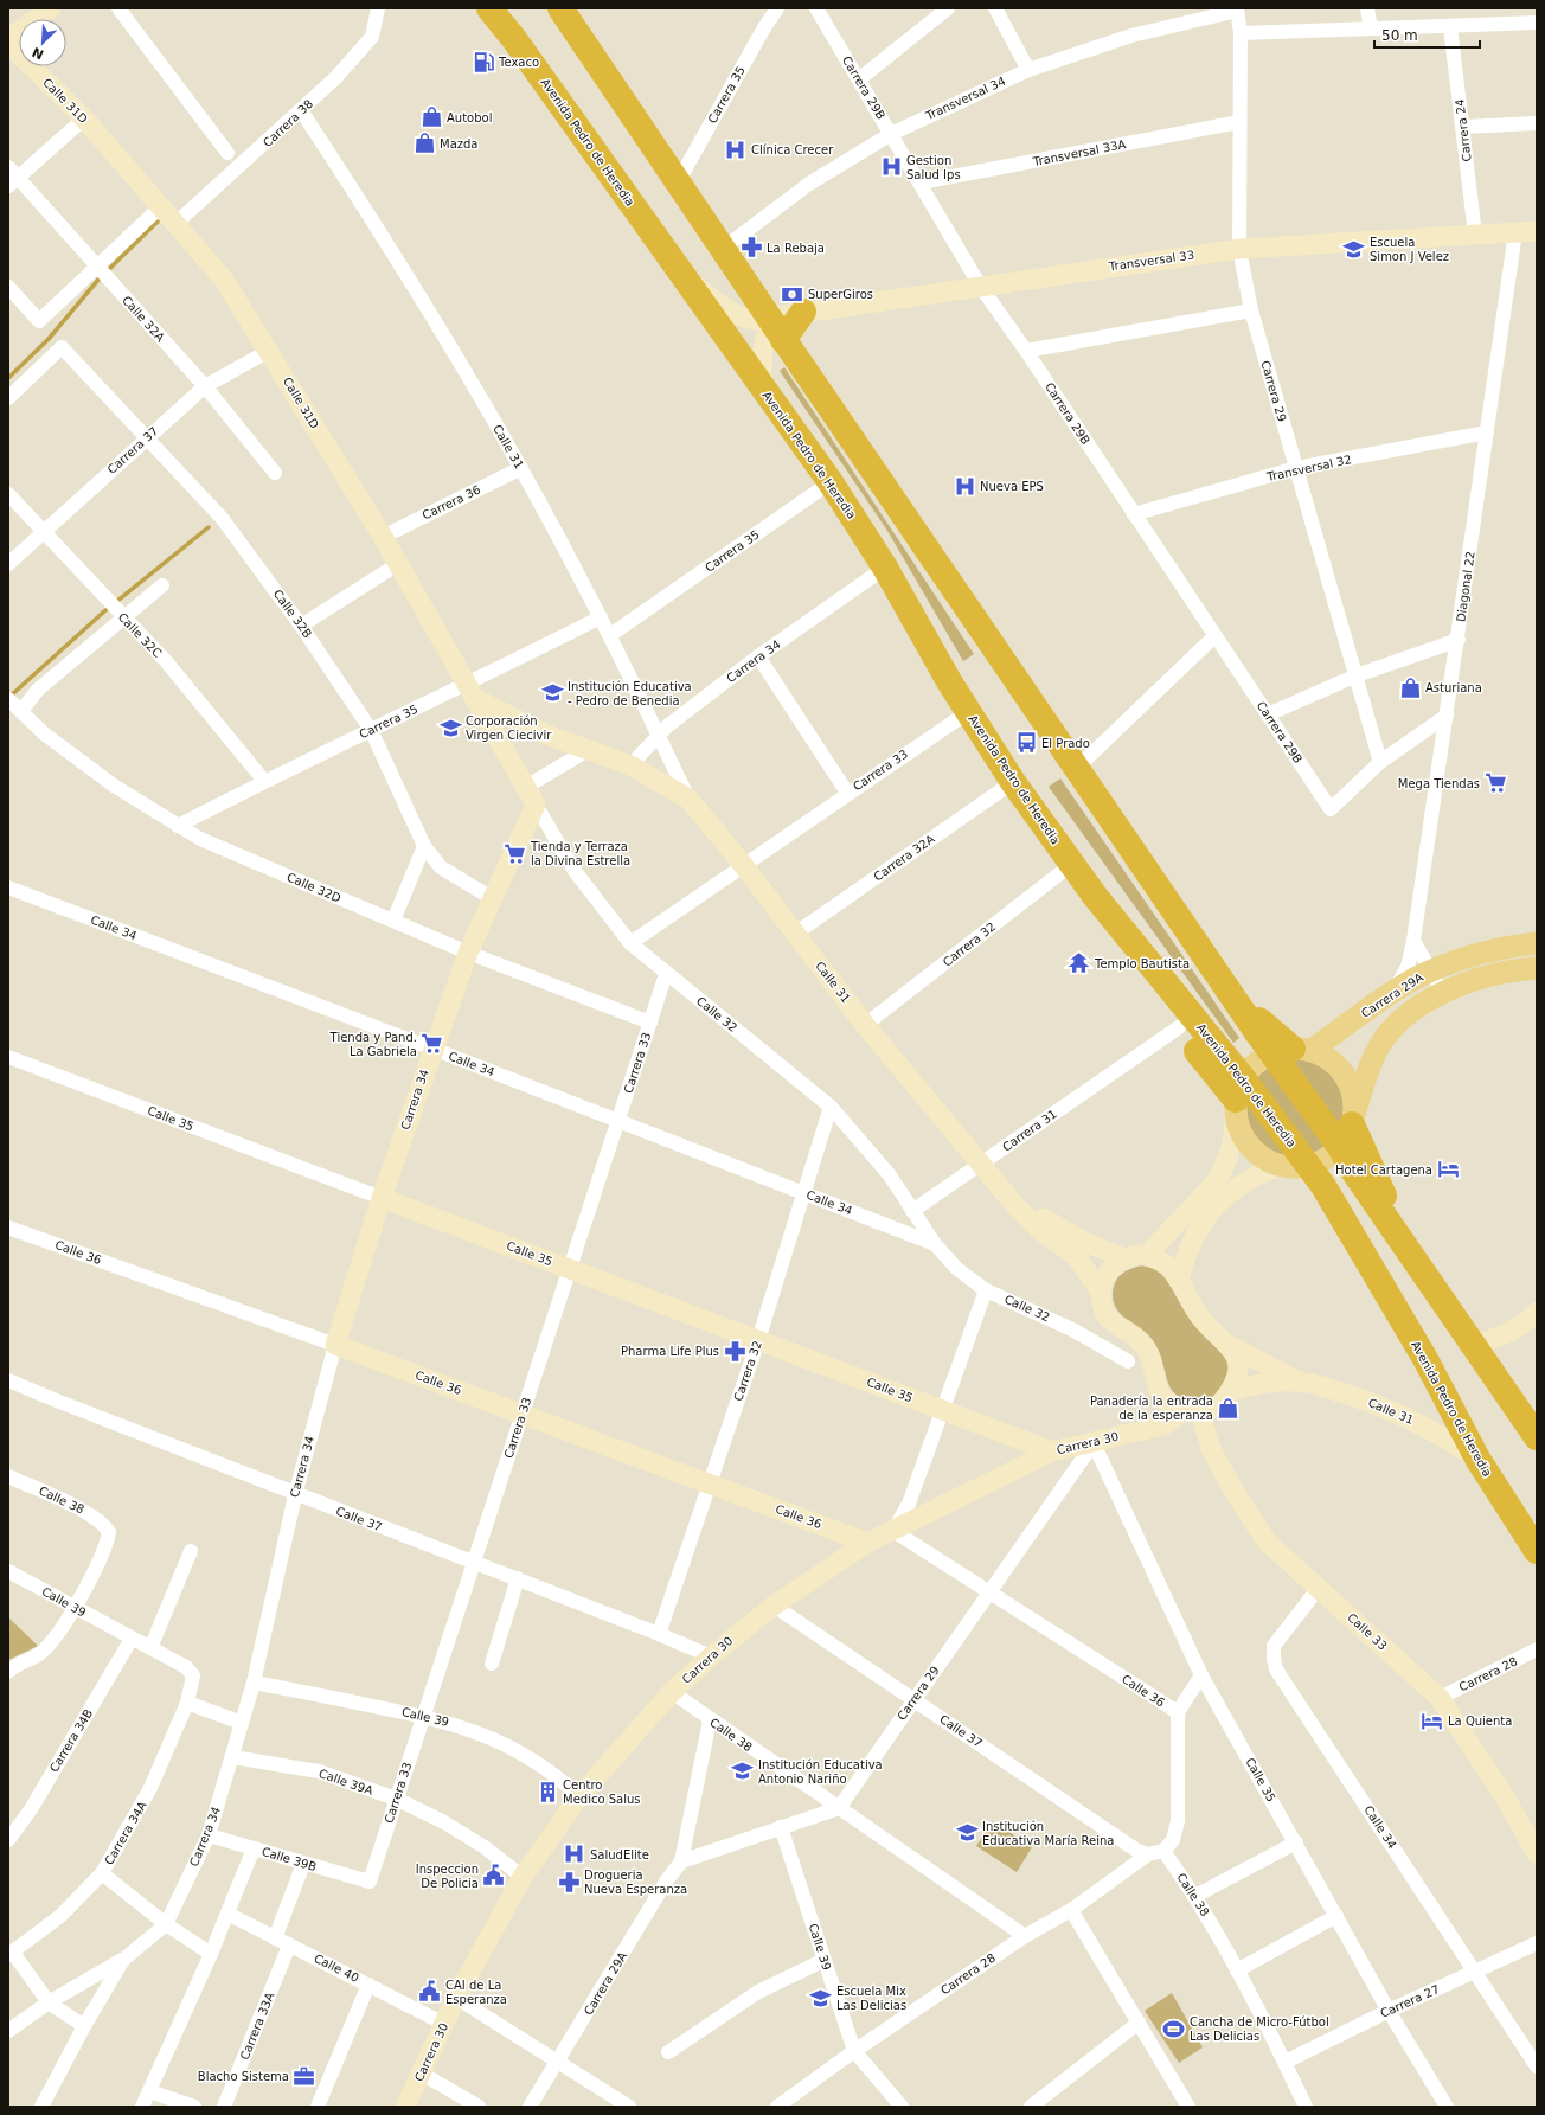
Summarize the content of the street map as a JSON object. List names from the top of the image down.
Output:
{
  "streets": {
    "highway": ["Avenida Pedro de Heredia"],
    "main road": ["Carrera 29A"],
    "street": [
      "Carrera 29B",
      "Carrera 35",
      "Transversal 34",
      "Calle 31D",
      "Carrera 38",
      "Carrera 24",
      "Transversal 33A",
      "Transversal 33",
      "Calle 32A",
      "Carrera 29",
      "Calle 31",
      "Carrera 37",
      "Transversal 32",
      "Carrera 36",
      "Diagonal 22",
      "Calle 32B",
      "Calle 32C",
      "Carrera 34",
      "Carrera 33",
      "Carrera 32A",
      "Calle 32D",
      "Calle 34",
      "Carrera 32",
      "Calle 32",
      "Calle 35",
      "Carrera 31",
      "Calle 36",
      "Carrera 30",
      "Calle 38",
      "Calle 37",
      "Calle 39",
      "Calle 33",
      "Carrera 28",
      "Carrera 34B",
      "Calle 39A",
      "Carrera 34A",
      "Calle 39B",
      "Calle 40",
      "Carrera 27",
      "Carrera 33A"
    ]
  },
  "crossings": [
    ["Carrera 29B", "Transversal 34"],
    ["Carrera 29B", "Transversal 33A"],
    ["Carrera 29B", "Transversal 33"],
    ["Carrera 29B", "Carrera 29"],
    ["Carrera 29B", "Transversal 32"],
    ["Carrera 35", "Calle 31D"],
    ["Carrera 35", "Avenida Pedro de Heredia"],
    ["Carrera 35", "Calle 31"],
    ["Carrera 35", "Calle 32B"],
    ["Carrera 35", "Calle 32C"],
    ["Carrera 35", "Calle 32D"],
    ["Transversal 34", "Carrera 29"],
    ["Calle 31D", "Carrera 38"],
    ["Calle 31D", "Calle 31"],
    ["Calle 31D", "Carrera 37"],
    ["Calle 31D", "Carrera 36"],
    ["Calle 31D", "Carrera 34"],
    ["Calle 31D", "Calle 32"],
    ["Carrera 38", "Calle 31"],
    ["Carrera 24", "Transversal 33"],
    ["Avenida Pedro de Heredia", "Transversal 33"],
    ["Avenida Pedro de Heredia", "Calle 31"],
    ["Avenida Pedro de Heredia", "Carrera 34"],
    ["Avenida Pedro de Heredia", "Carrera 33"],
    ["Avenida Pedro de Heredia", "Carrera 32A"],
    ["Avenida Pedro de Heredia", "Carrera 32"],
    ["Avenida Pedro de Heredia", "Carrera 29A"],
    ["Transversal 33A", "Carrera 29"],
    ["Transversal 33", "Carrera 29"],
    ["Transversal 33", "Diagonal 22"],
    ["Calle 32A", "Carrera 37"],
    ["Carrera 29", "Transversal 32"],
    ["Carrera 29", "Calle 35"],
    ["Carrera 29", "Calle 36"],
    ["Carrera 29", "Carrera 30"],
    ["Carrera 29", "Calle 38"],
    ["Carrera 29", "Calle 37"],
    ["Calle 31", "Carrera 36"],
    ["Calle 31", "Carrera 34"],
    ["Calle 31", "Carrera 33"],
    ["Calle 31", "Carrera 32A"],
    ["Calle 31", "Carrera 32"],
    ["Calle 31", "Carrera 31"],
    ["Carrera 37", "Calle 32B"],
    ["Carrera 37", "Calle 32C"],
    ["Transversal 32", "Diagonal 22"],
    ["Diagonal 22", "Carrera 29A"],
    ["Calle 32B", "Carrera 34"],
    ["Carrera 34", "Calle 32D"],
    ["Carrera 34", "Calle 34"],
    ["Carrera 34", "Calle 32"],
    ["Carrera 34", "Calle 35"],
    ["Carrera 34", "Calle 36"],
    ["Carrera 34", "Calle 37"],
    ["Carrera 34", "Calle 39"],
    ["Carrera 34", "Calle 39A"],
    ["Carrera 34", "Calle 39B"],
    ["Carrera 33", "Calle 32D"],
    ["Carrera 33", "Calle 34"],
    ["Carrera 33", "Calle 32"],
    ["Carrera 33", "Calle 35"],
    ["Carrera 33", "Calle 36"],
    ["Carrera 33", "Calle 37"],
    ["Carrera 33", "Calle 39"],
    ["Carrera 33", "Calle 39A"],
    ["Carrera 33", "Calle 39B"],
    ["Calle 34", "Carrera 32"],
    ["Calle 34", "Calle 32"],
    ["Calle 34", "Calle 33"],
    ["Calle 34", "Carrera 27"],
    ["Carrera 32", "Calle 32"],
    ["Carrera 32", "Calle 35"],
    ["Carrera 32", "Calle 36"],
    ["Carrera 32", "Calle 37"],
    ["Calle 32", "Carrera 31"],
    ["Calle 35", "Carrera 30"],
    ["Calle 35", "Carrera 27"],
    ["Calle 36", "Carrera 30"],
    ["Carrera 30", "Calle 38"],
    ["Carrera 30", "Calle 37"],
    ["Carrera 30", "Calle 39"],
    ["Carrera 30", "Calle 39A"],
    ["Carrera 30", "Calle 40"],
    ["Calle 38", "Calle 39"],
    ["Calle 38", "Carrera 28"],
    ["Calle 38", "Carrera 27"],
    ["Calle 37", "Carrera 28"],
    ["Calle 39", "Carrera 28"],
    ["Calle 39", "Carrera 34B"],
    ["Calle 39", "Carrera 34A"],
    ["Calle 33", "Carrera 28"],
    ["Calle 40", "Carrera 33A"]
  ],
  "places": {
    "fuel station": ["Texaco"],
    "shop": [
      "Autobol",
      "Mazda",
      "Asturiana",
      "Panadería la entrada de la esperanza"
    ],
    "hospital": [
      "Clínica Crecer",
      "Gestion Salud Ips",
      "Nueva EPS",
      "SaludElite"
    ],
    "pharmacy": ["La Rebaja", "Pharma Life Plus", "Drogueria Nueva Esperanza"],
    "school or university": [
      "Escuela Simon J Velez",
      "Institución Educativa - Pedro de Benedia",
      "Corporación Virgen Ciecivir",
      "Institución Educativa Antonio Nariño",
      "Institución Educativa María Reina",
      "Escuela Mix Las Delicias"
    ],
    "bank": ["SuperGiros"],
    "bus stop": ["El Prado"],
    "supermarket": ["Mega Tiendas", "Tienda y Terraza la Divina Estrella", "Tienda y Pand. La Gabriela"],
    "temple": ["Templo Bautista"],
    "hotel": ["Hotel Cartagena", "La Quienta"],
    "building": ["Centro Medico Salus"],
    "public building": ["Inspeccion De Policia", "CAI de La Esperanza"],
    "sports": ["Cancha de Micro-Fútbol Las Delicias"],
    "office": ["Blacho Sistema"]
  },
  "scale_bar": "50 m",
  "north": "bottom left"
}
